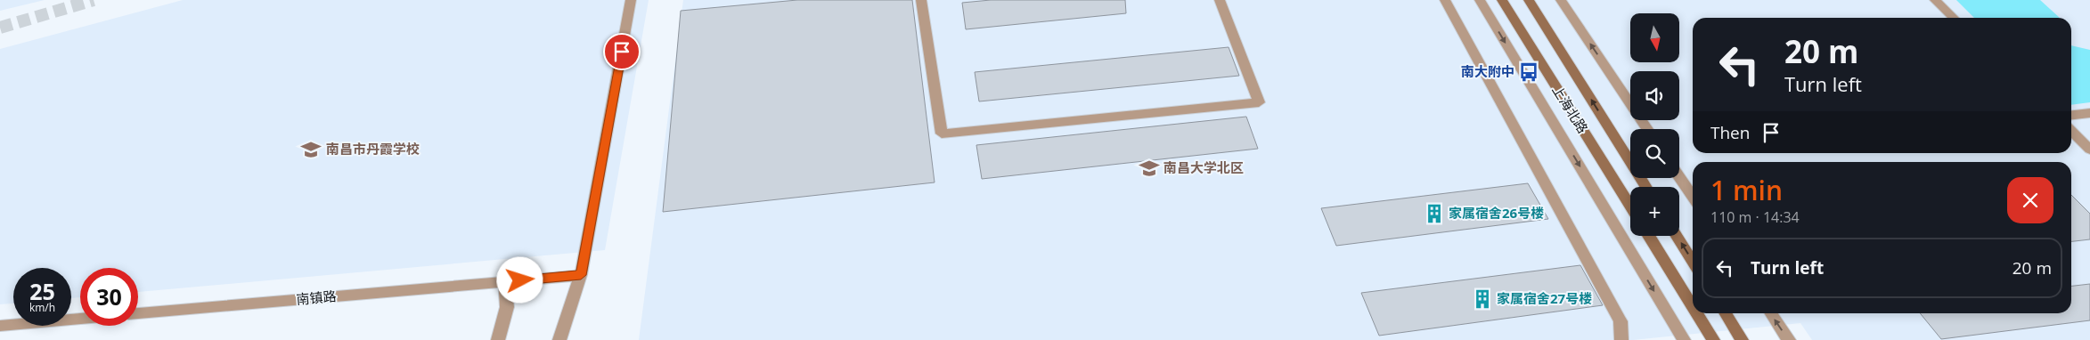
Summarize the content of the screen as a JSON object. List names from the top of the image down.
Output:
{
  "streets": {
    "main road": ["上海北路"],
    "street": ["南镇路"]
  },
  "places": {
    "bus stop": ["南大附中"],
    "school or university": ["南昌市丹霞学校", "南昌大学北区"],
    "building": ["家属宿舍26号楼", "家属宿舍27号楼"]
  },
  "north": "bottom",
  "page": {
    "map_buttons": "+",
    "turn": ["20 m", "Turn left"],
    "then": "Then",
    "heading": ["1 min", "110 m · 14:34"],
    "list": [
      {
        "name": "Turn left",
        "value": "20 m"
      }
    ],
    "speed": "25 km/h",
    "limit": "30"
  }
}
